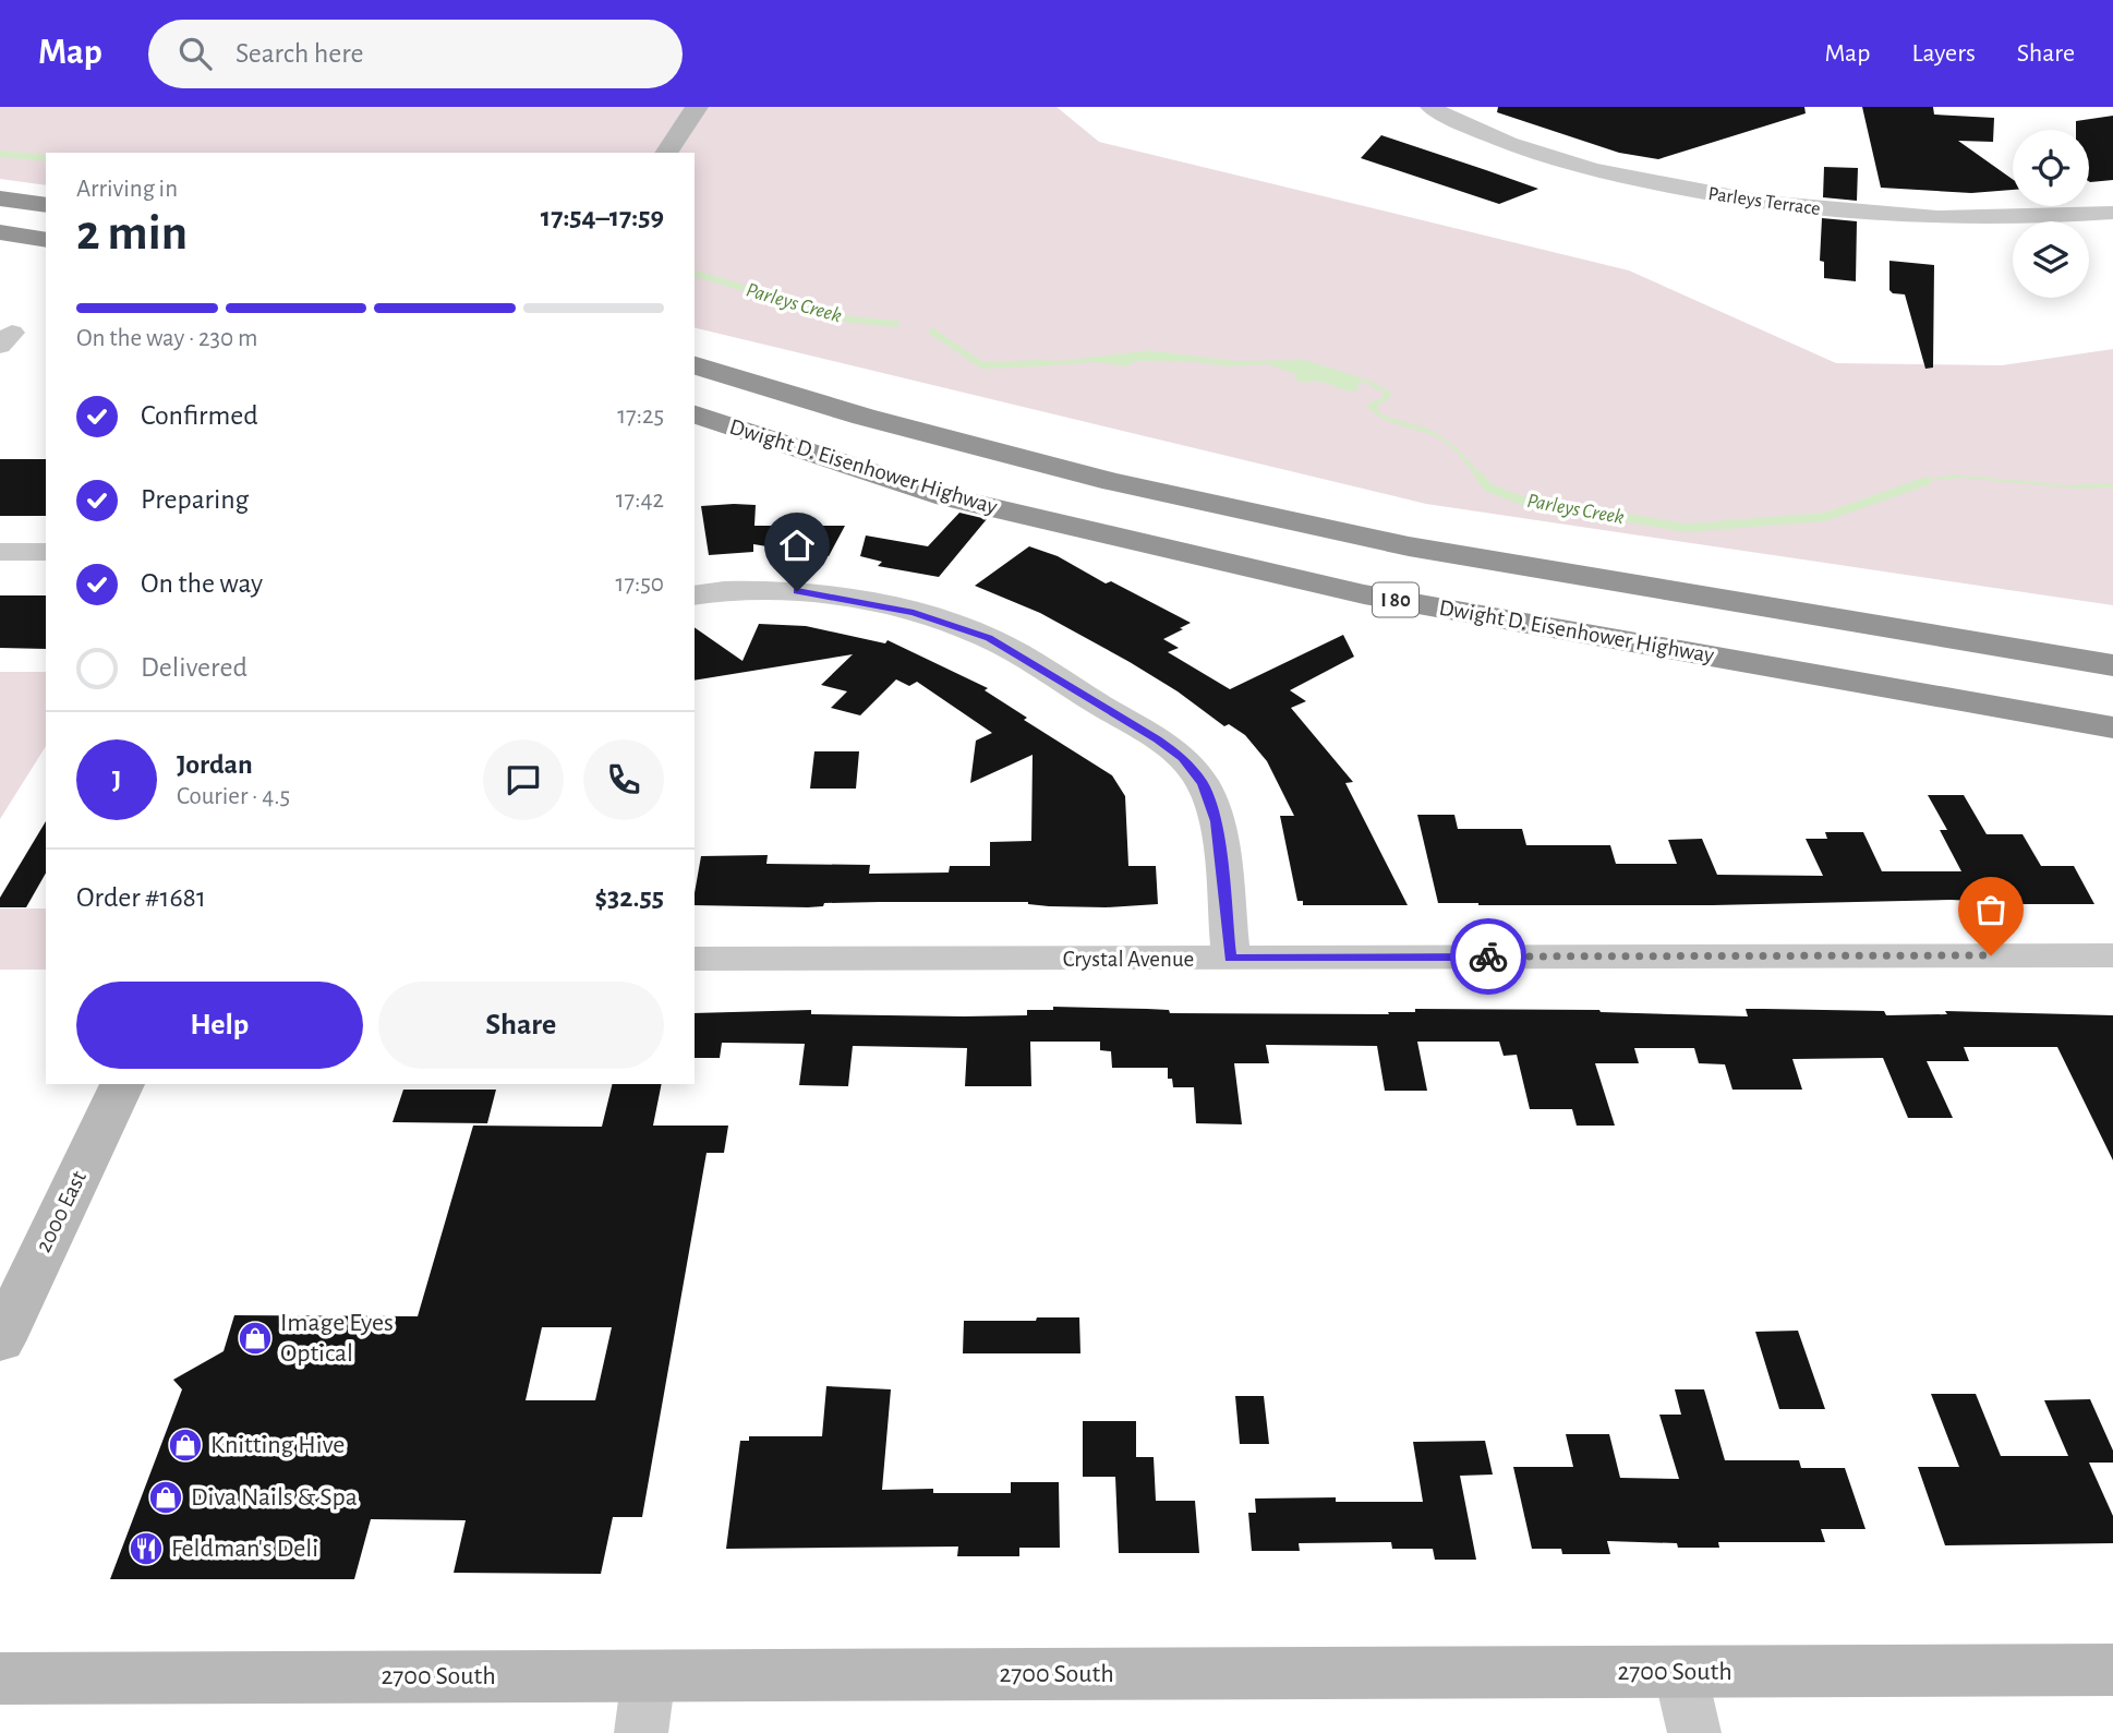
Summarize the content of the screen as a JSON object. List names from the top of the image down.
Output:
{
  "streets": {
    "highway": ["Dwight D. Eisenhower Highway", "I 80"],
    "street": [
      "Parleys Terrace",
      "Crystal Avenue",
      "2000 East",
      "2700 South"
    ]
  },
  "water": ["Parleys Creek"],
  "places": {
    "shop": ["Image Eyes Optical", "Knitting Hive", "Diva Nails & Spa"],
    "restaurant": ["Feldman's Deli"]
  },
  "page": {
    "header": "Map",
    "search": "Search here",
    "nav": ["Map", "Layers", "Share"],
    "heading": ["2 min", "Arriving in", "17:54–17:59"],
    "panel": [
      "Jordan",
      "Courier · 4.5",
      "Order #1681",
      "$32.55"
    ],
    "bar": "On the way · 230 m",
    "list": [
      ["Confirmed", "17:25"],
      ["Preparing", "17:42"],
      ["On the way", "17:50"],
      "Delivered"
    ],
    "round": "J",
    "buttons": ["Help", "Share"]
  }
}
